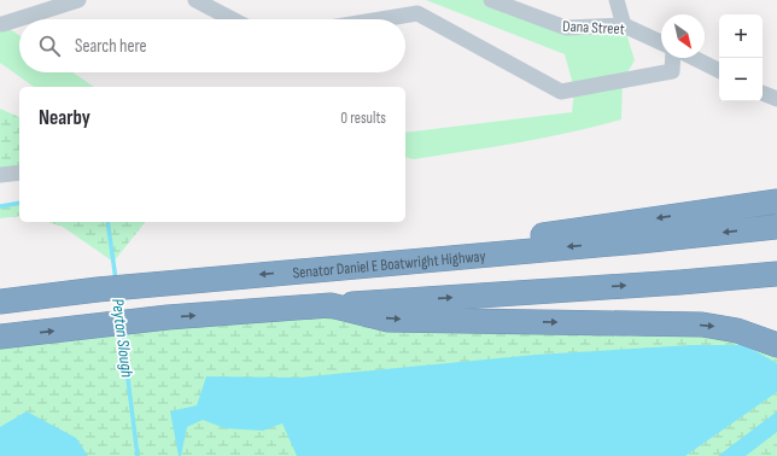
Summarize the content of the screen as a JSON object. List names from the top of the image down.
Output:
{
  "streets": {
    "highway": ["Senator Daniel E Boatwright Highway"],
    "street": ["Dana Street"]
  },
  "water": ["Peyton Slough"],
  "north": "bottom right",
  "page": {
    "map_buttons": ["+", "−"],
    "search": "Search here",
    "heading": ["Nearby", "0 results"]
  }
}
